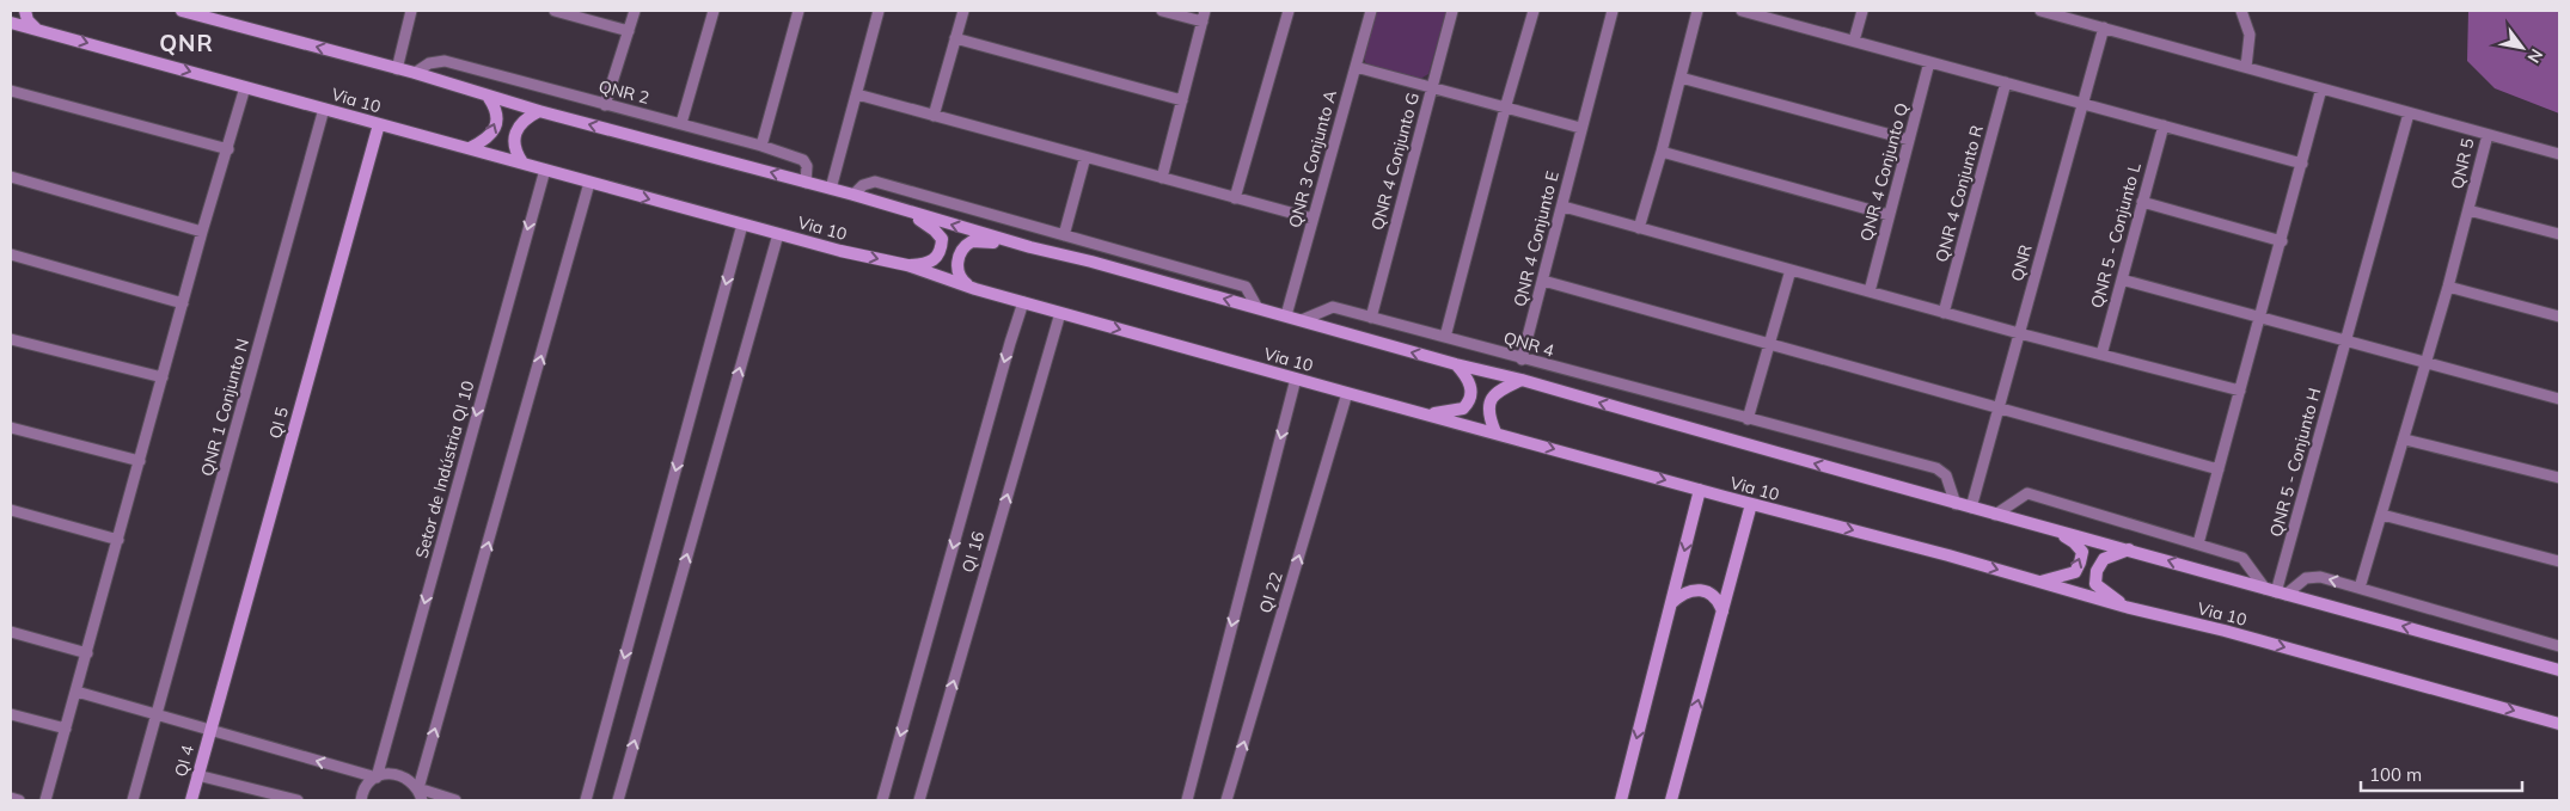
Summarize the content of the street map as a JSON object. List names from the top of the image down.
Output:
{
  "streets": {
    "main road": ["Via 10", "QI 5", "QI 4"],
    "street": [
      "QNR 2",
      "QNR 3 Conjunto A",
      "QNR 4 Conjunto G",
      "QNR 5",
      "QNR 4 Conjunto Q",
      "QNR 4 Conjunto R",
      "QNR 5 - Conjunto L",
      "QNR 4 Conjunto E",
      "QNR",
      "QNR 4",
      "QNR 1 Conjunto N",
      "QNR 5 - Conjunto H",
      "Setor de Indústria QI 10",
      "QI 16",
      "QI 22"
    ]
  },
  "crossings": [
    ["Via 10", "QNR 1 Conjunto N"],
    ["Via 10", "QI 5"],
    ["Via 10", "Setor de Indústria QI 10"],
    ["Via 10", "QI 16"],
    ["Via 10", "QI 22"],
    ["QNR 3 Conjunto A", "QNR 4 Conjunto G"],
    ["QNR 4 Conjunto G", "QNR 4"],
    ["QNR 5", "QNR"],
    ["QNR 5", "QNR 5 - Conjunto H"],
    ["QNR 4 Conjunto E", "QNR 4"],
    ["QI 5", "QI 4"]
  ],
  "districts": ["QNR"],
  "scale_bar": "100 m",
  "north": "bottom right"
}
